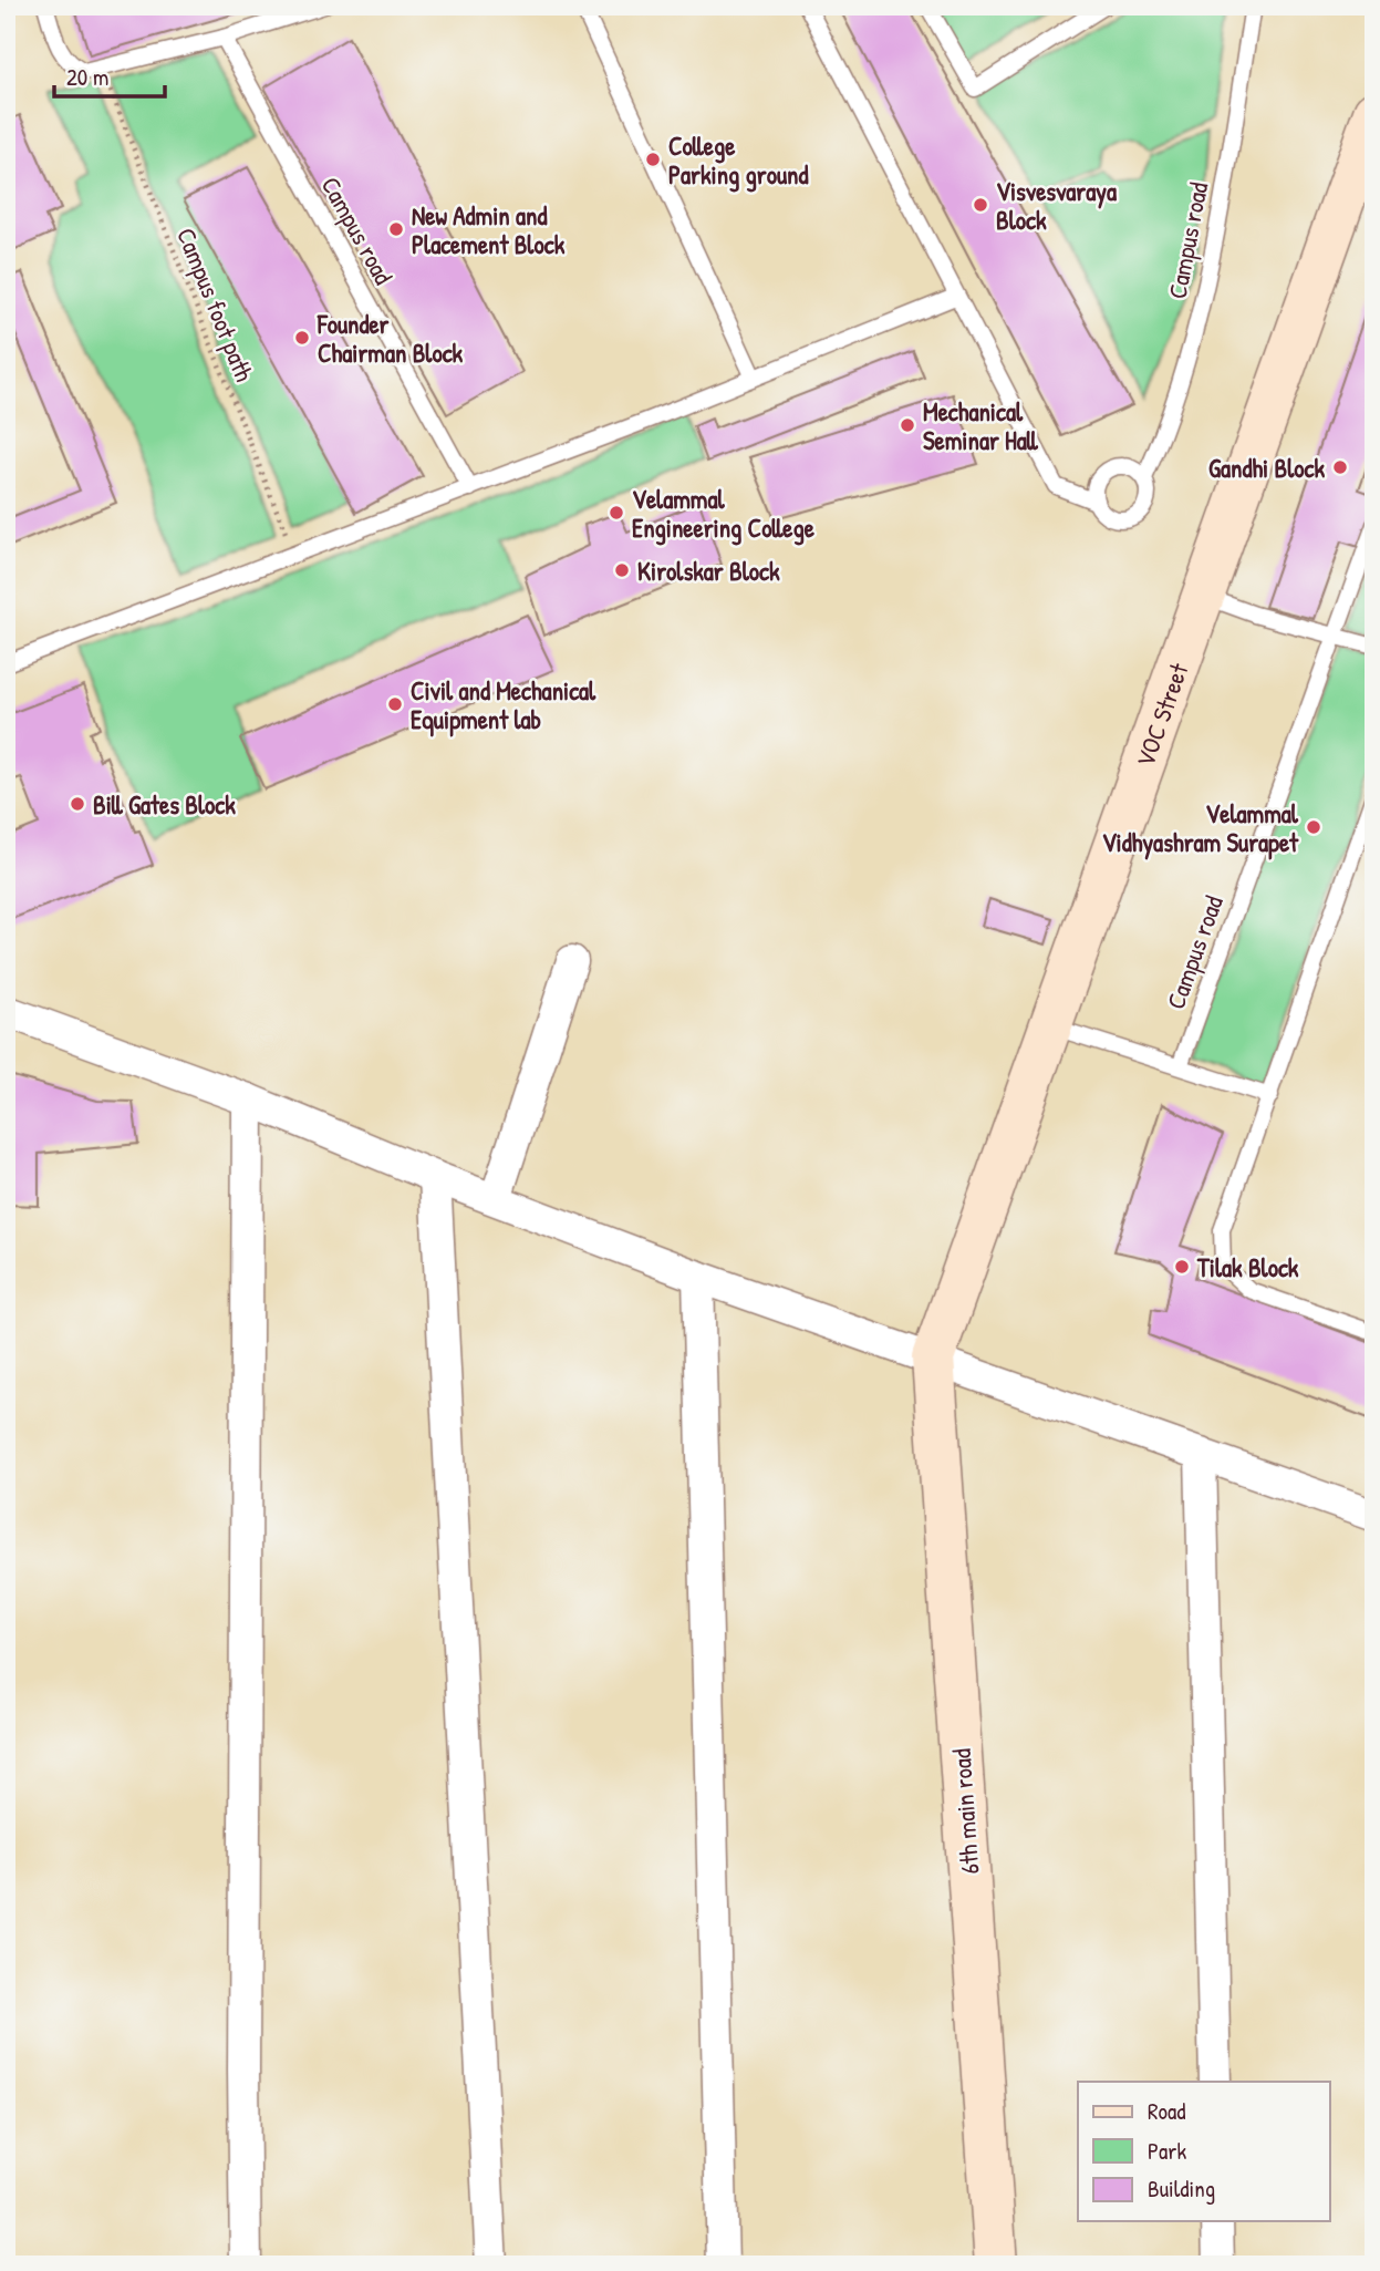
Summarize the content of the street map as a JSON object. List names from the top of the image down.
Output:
{
  "streets": {
    "street": ["VOC Street", "6th main road"],
    "lane": ["Campus road"],
    "path": ["Campus foot path"]
  },
  "crossings": [
    ["VOC Street", "6th main road"]
  ],
  "places": [
    "College Parking ground",
    "Visvesvaraya Block",
    "New Admin and Placement Block",
    "Founder Chairman Block",
    "Mechanical Seminar Hall",
    "Gandhi Block",
    "Velammal Engineering College",
    "Kirolskar Block",
    "Civil and Mechanical Equipment lab",
    "Bill Gates Block",
    "Velammal Vidhyashram Surapet",
    "Tilak Block"
  ],
  "legend": ["Road", "Park", "Building"],
  "scale_bar": "20 m"
}
